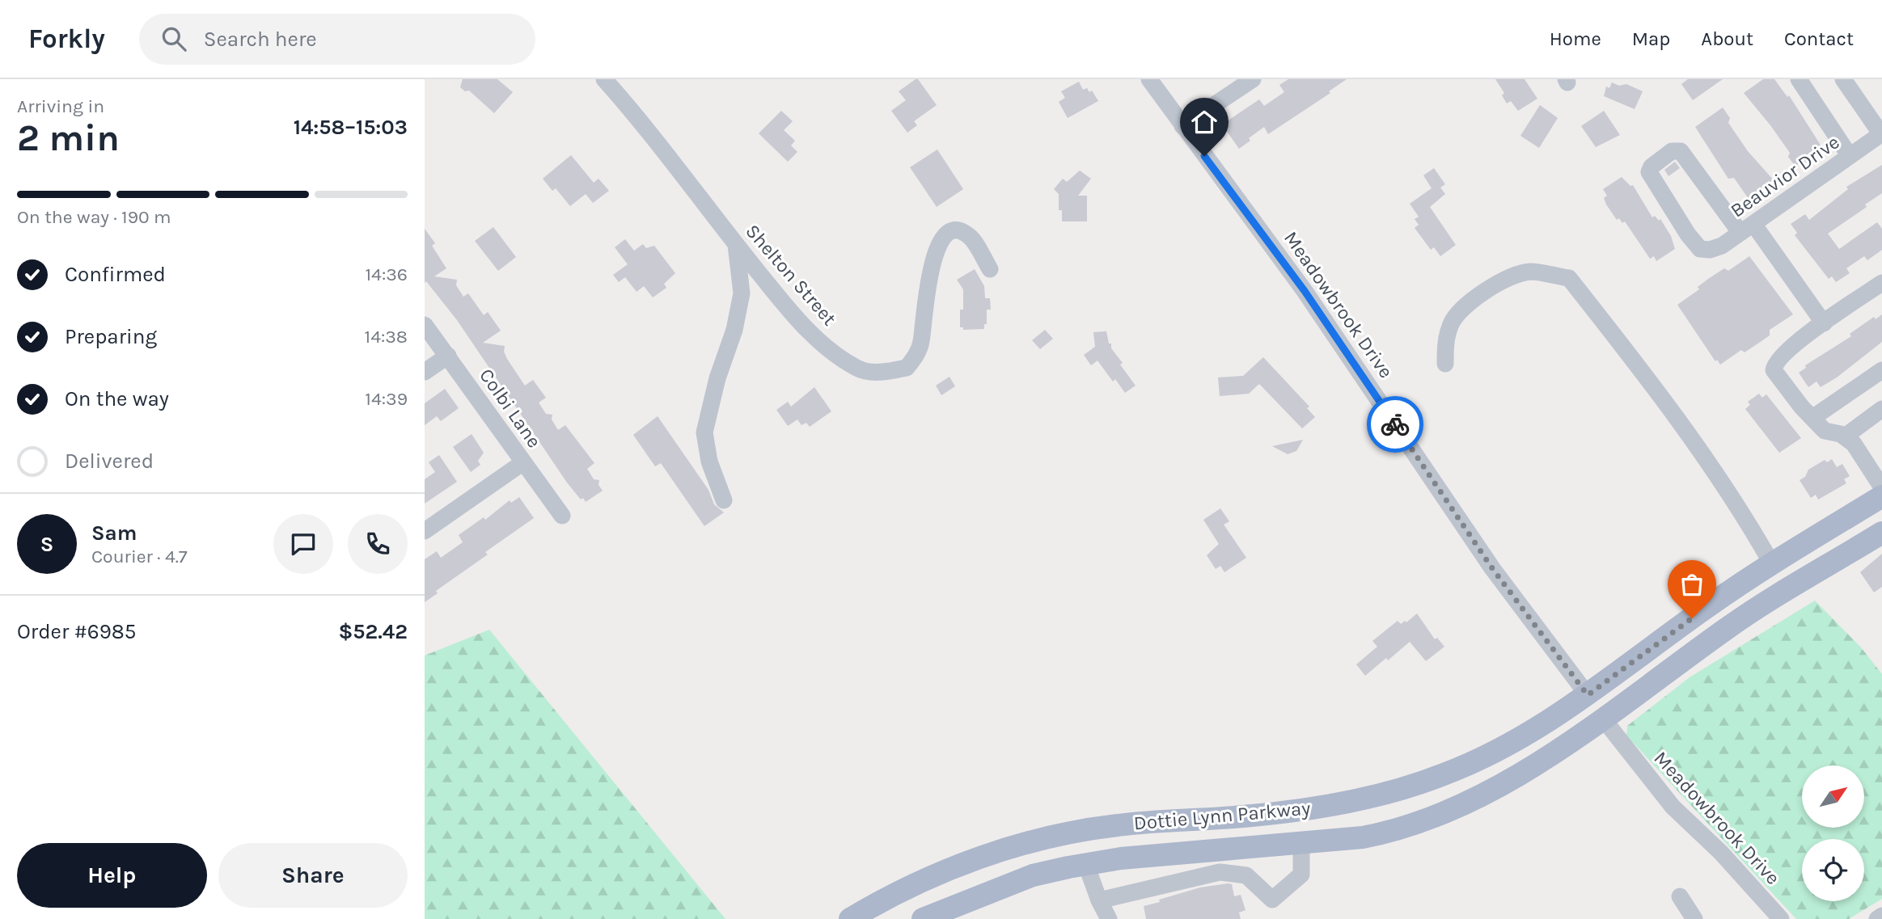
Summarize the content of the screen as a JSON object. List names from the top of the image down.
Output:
{
  "streets": {
    "main road": ["Dottie Lynn Parkway"],
    "street": [
      "Beauvior Drive",
      "Shelton Street",
      "Meadowbrook Drive",
      "Colbi Lane"
    ]
  },
  "crossings": [
    ["Meadowbrook Drive", "Dottie Lynn Parkway"]
  ],
  "north": "top right",
  "page": {
    "header": "Forkly",
    "search": "Search here",
    "nav": [
      "Home",
      "Map",
      "About",
      "Contact"
    ],
    "heading": ["2 min", "Arriving in", "14:58–15:03"],
    "panel": [
      "Sam",
      "Courier · 4.7",
      "Order #6985",
      "$52.42"
    ],
    "bar": "On the way · 190 m",
    "list": [
      ["Confirmed", "14:36"],
      ["Preparing", "14:38"],
      ["On the way", "14:39"],
      "Delivered"
    ],
    "round": "S",
    "buttons": ["Help", "Share"]
  }
}
